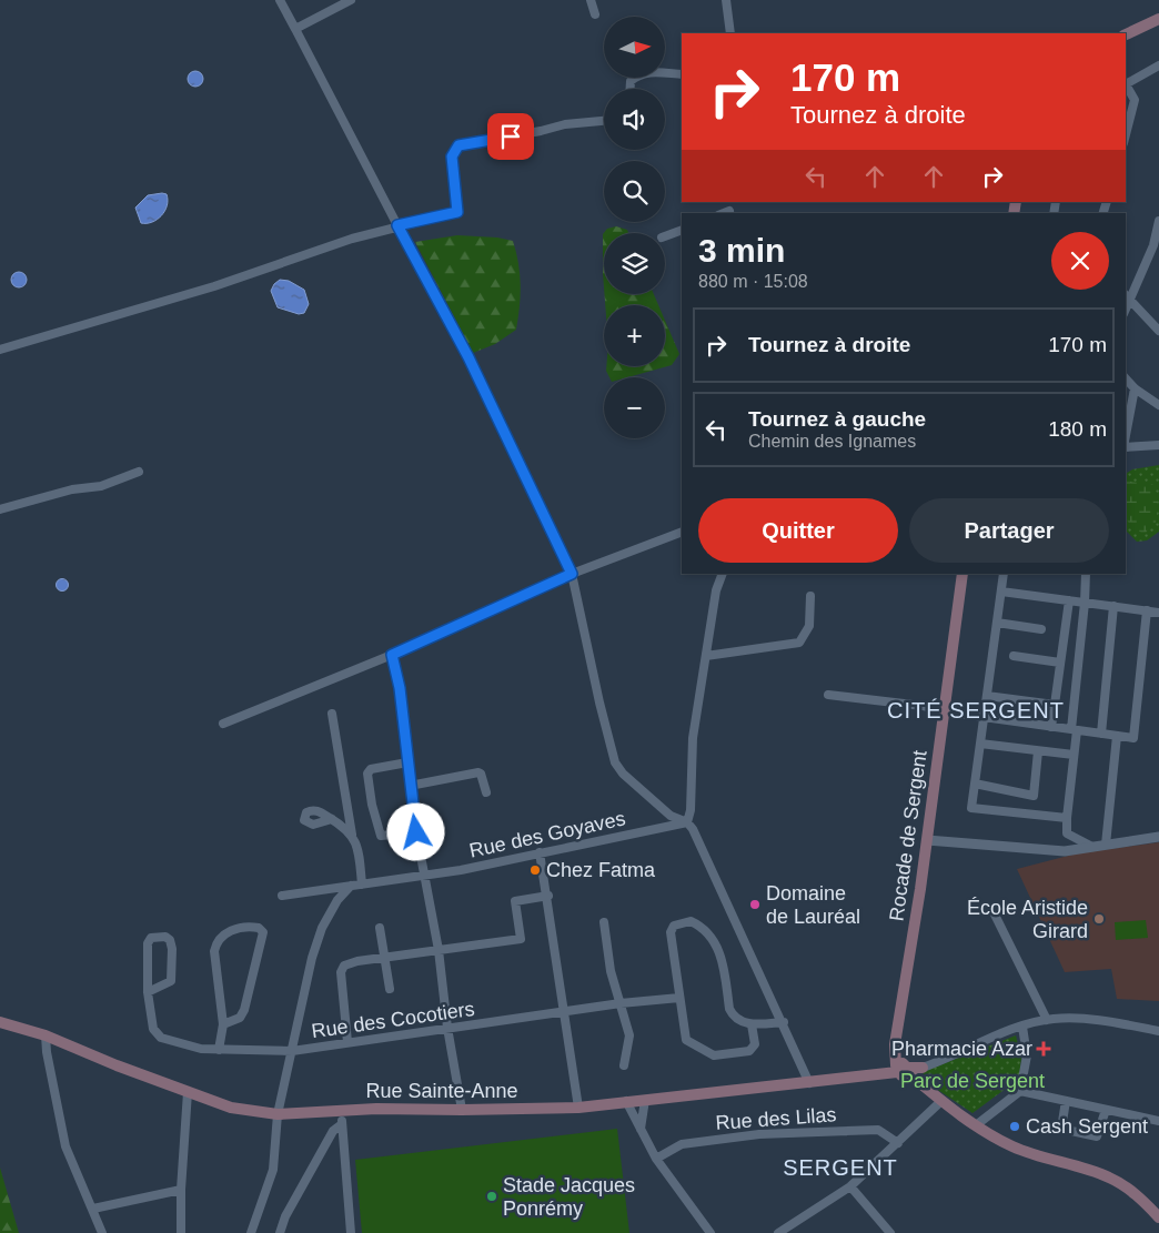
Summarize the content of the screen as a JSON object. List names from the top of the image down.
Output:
{
  "streets": {
    "main road": ["Rocade de Sergent", "Rue Sainte-Anne"],
    "street": ["Rue des Goyaves", "Rue des Cocotiers", "Rue des Lilas"]
  },
  "crossings": [
    ["Rocade de Sergent", "Rue Sainte-Anne"]
  ],
  "districts": ["CITÉ SERGENT", "SERGENT"],
  "parks": ["Parc de Sergent"],
  "places": {
    "other": [
      "Chez Fatma",
      "Domaine de Lauréal",
      "École Aristide Girard",
      "Cash Sergent",
      "Stade Jacques Ponrémy"
    ],
    "health": ["Pharmacie Azar"]
  },
  "north": "right",
  "page": {
    "map_buttons": ["+", "−"],
    "turn": ["170 m", "Tournez à droite"],
    "heading": ["3 min", "880 m · 15:08"],
    "list": [
      {
        "name": "Tournez à droite",
        "value": "170 m"
      },
      {
        "name": "Tournez à gauche",
        "note": "Chemin des Ignames",
        "value": "180 m"
      }
    ],
    "buttons": ["Quitter", "Partager"]
  }
}
